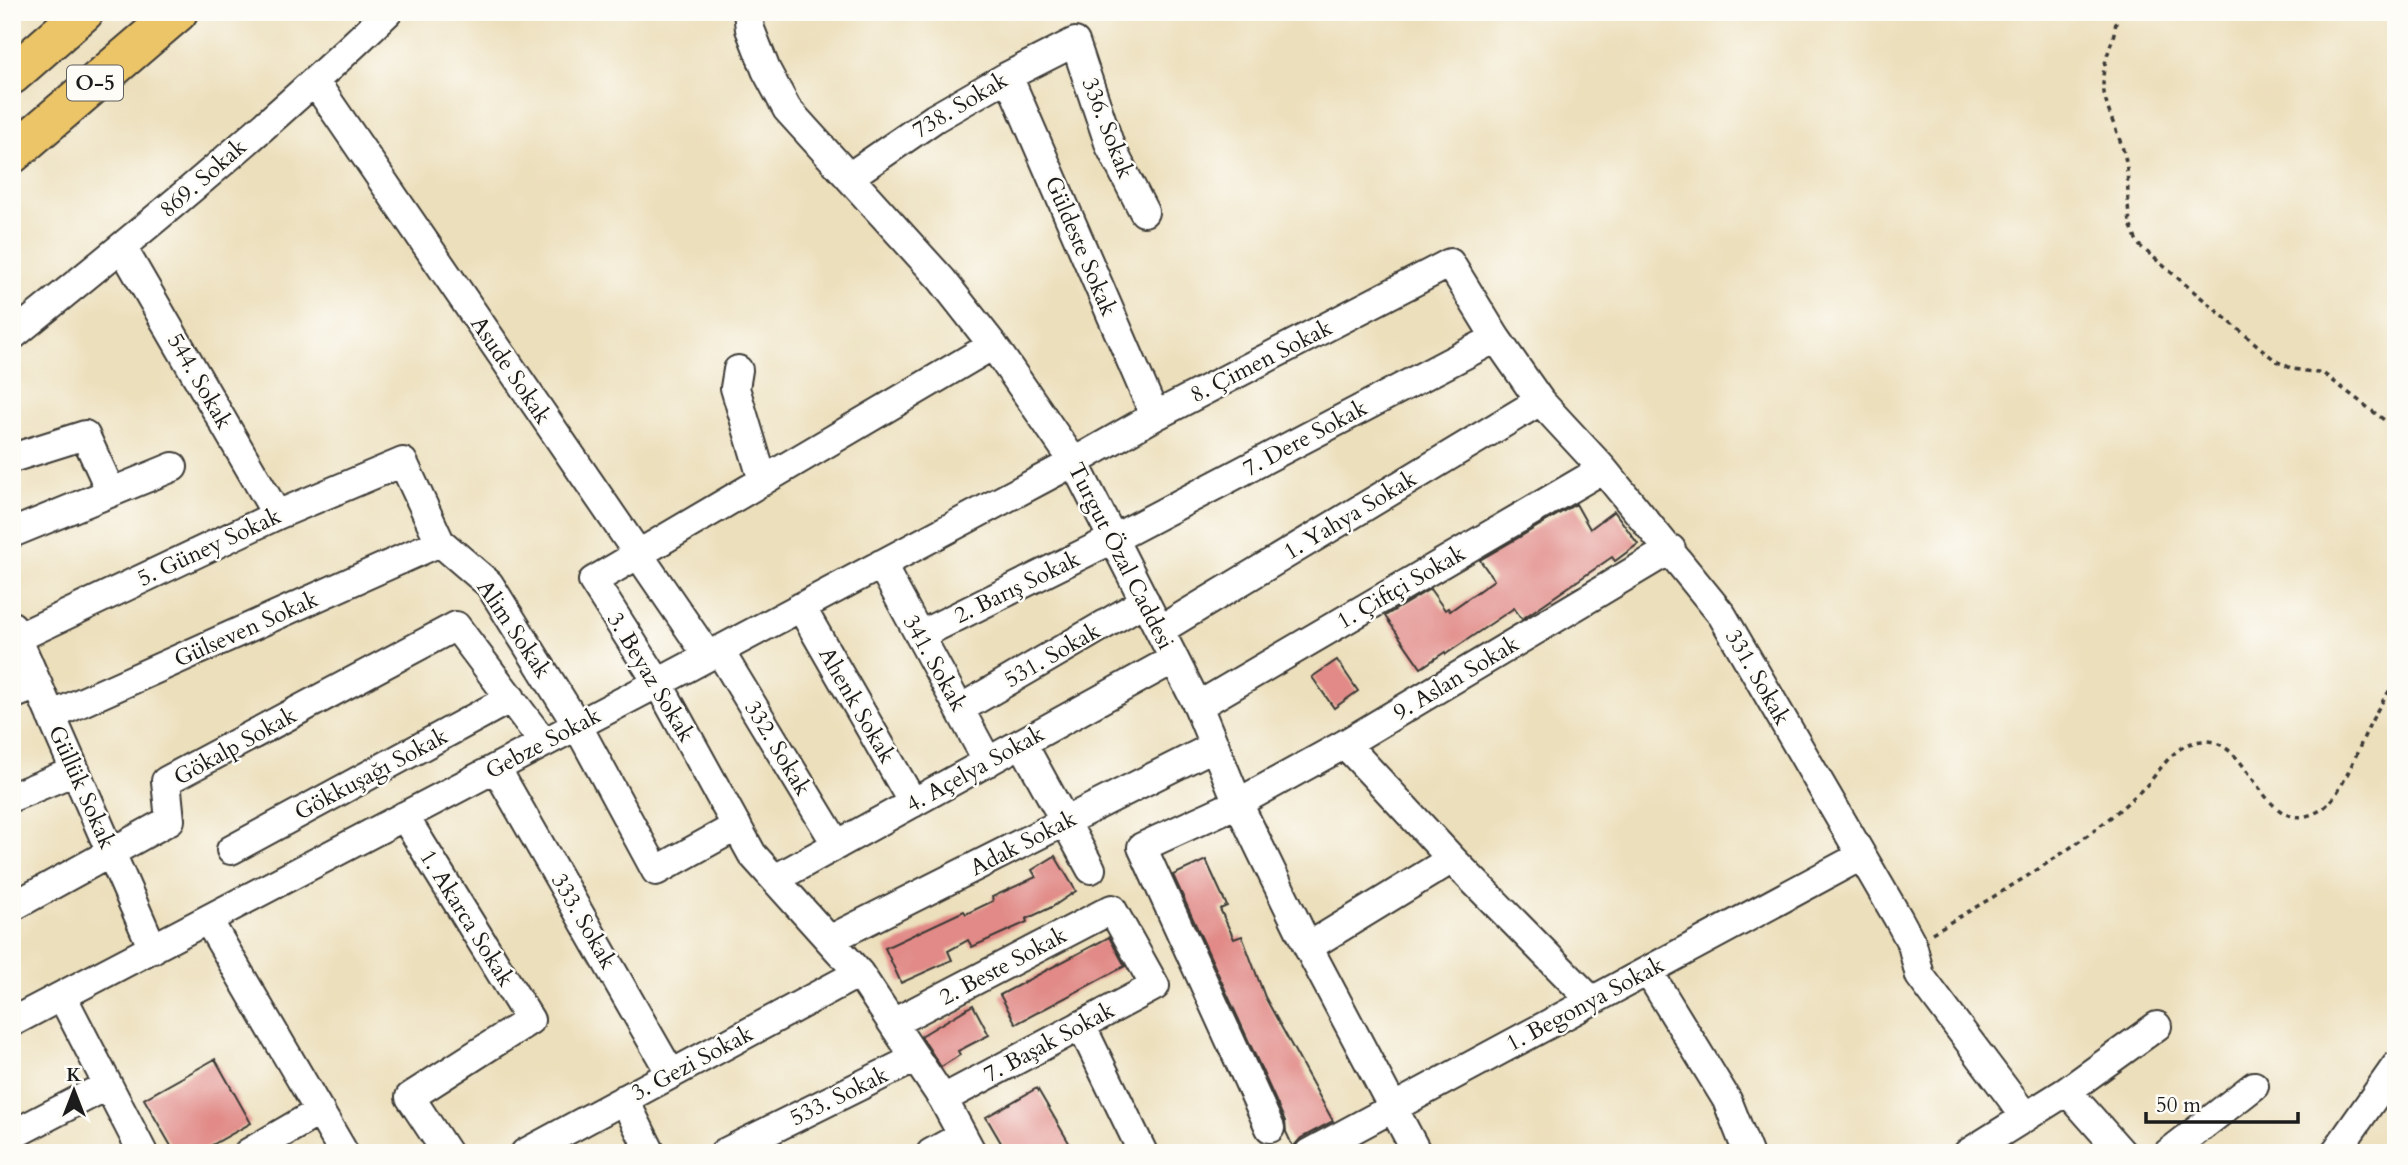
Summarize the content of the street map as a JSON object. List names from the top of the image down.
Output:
{
  "streets": {
    "highway": ["O-5"],
    "street": [
      "738. Sokak",
      "336. Sokak",
      "869. Sokak",
      "Güldeste Sokak",
      "8. Çimen Sokak",
      "Asude Sokak",
      "544. Sokak",
      "7. Dere Sokak",
      "1. Yahya Sokak",
      "5. Güney Sokak",
      "Turgut Özal Caddesi",
      "2. Barış Sokak",
      "1. Çiftçi Sokak",
      "Gülseven Sokak",
      "Alim Sokak",
      "531. Sokak",
      "341. Sokak",
      "3. Beyaz Sokak",
      "331. Sokak",
      "9. Aslan Sokak",
      "Ahenk Sokak",
      "Gebze Sokak",
      "Gökalp Sokak",
      "332. Sokak",
      "4. Açelya Sokak",
      "Gökkuşağı Sokak",
      "Güllük Sokak",
      "Adak Sokak",
      "1. Akarca Sokak",
      "333. Sokak",
      "2. Beste Sokak",
      "1. Begonya Sokak",
      "7. Başak Sokak",
      "3. Gezi Sokak",
      "533. Sokak"
    ]
  },
  "crossings": [
    ["738. Sokak", "336. Sokak"],
    ["738. Sokak", "Güldeste Sokak"],
    ["738. Sokak", "Turgut Özal Caddesi"],
    ["869. Sokak", "Asude Sokak"],
    ["869. Sokak", "544. Sokak"],
    ["Güldeste Sokak", "8. Çimen Sokak"],
    ["8. Çimen Sokak", "Turgut Özal Caddesi"],
    ["8. Çimen Sokak", "331. Sokak"],
    ["8. Çimen Sokak", "Gebze Sokak"],
    ["Asude Sokak", "3. Beyaz Sokak"],
    ["Asude Sokak", "Gebze Sokak"],
    ["Asude Sokak", "332. Sokak"],
    ["544. Sokak", "5. Güney Sokak"],
    ["7. Dere Sokak", "Turgut Özal Caddesi"],
    ["7. Dere Sokak", "2. Barış Sokak"],
    ["7. Dere Sokak", "331. Sokak"],
    ["1. Yahya Sokak", "Turgut Özal Caddesi"],
    ["1. Yahya Sokak", "331. Sokak"],
    ["5. Güney Sokak", "Gülseven Sokak"],
    ["5. Güney Sokak", "Alim Sokak"],
    ["5. Güney Sokak", "Güllük Sokak"],
    ["Turgut Özal Caddesi", "2. Barış Sokak"],
    ["Turgut Özal Caddesi", "1. Çiftçi Sokak"],
    ["Turgut Özal Caddesi", "531. Sokak"],
    ["Turgut Özal Caddesi", "3. Beyaz Sokak"],
    ["Turgut Özal Caddesi", "9. Aslan Sokak"],
    ["Turgut Özal Caddesi", "Gebze Sokak"],
    ["Turgut Özal Caddesi", "4. Açelya Sokak"],
    ["Turgut Özal Caddesi", "Adak Sokak"],
    ["Turgut Özal Caddesi", "1. Begonya Sokak"],
    ["2. Barış Sokak", "341. Sokak"],
    ["1. Çiftçi Sokak", "331. Sokak"],
    ["Gülseven Sokak", "Alim Sokak"],
    ["Gülseven Sokak", "Güllük Sokak"],
    ["Alim Sokak", "3. Beyaz Sokak"],
    ["Alim Sokak", "Gebze Sokak"],
    ["531. Sokak", "341. Sokak"],
    ["341. Sokak", "Gebze Sokak"],
    ["341. Sokak", "4. Açelya Sokak"],
    ["3. Beyaz Sokak", "Gebze Sokak"],
    ["3. Beyaz Sokak", "4. Açelya Sokak"],
    ["3. Beyaz Sokak", "Adak Sokak"],
    ["3. Beyaz Sokak", "2. Beste Sokak"],
    ["3. Beyaz Sokak", "7. Başak Sokak"],
    ["3. Beyaz Sokak", "3. Gezi Sokak"],
    ["3. Beyaz Sokak", "533. Sokak"],
    ["331. Sokak", "9. Aslan Sokak"],
    ["331. Sokak", "1. Begonya Sokak"],
    ["Ahenk Sokak", "Gebze Sokak"],
    ["Ahenk Sokak", "4. Açelya Sokak"],
    ["Gebze Sokak", "332. Sokak"],
    ["Gebze Sokak", "Güllük Sokak"],
    ["Gebze Sokak", "1. Akarca Sokak"],
    ["Gebze Sokak", "333. Sokak"],
    ["Gökalp Sokak", "Gökkuşağı Sokak"],
    ["Gökalp Sokak", "Güllük Sokak"],
    ["332. Sokak", "4. Açelya Sokak"],
    ["333. Sokak", "3. Gezi Sokak"],
    ["2. Beste Sokak", "7. Başak Sokak"]
  ],
  "scale_bar": "50 m",
  "north": "top"
}
